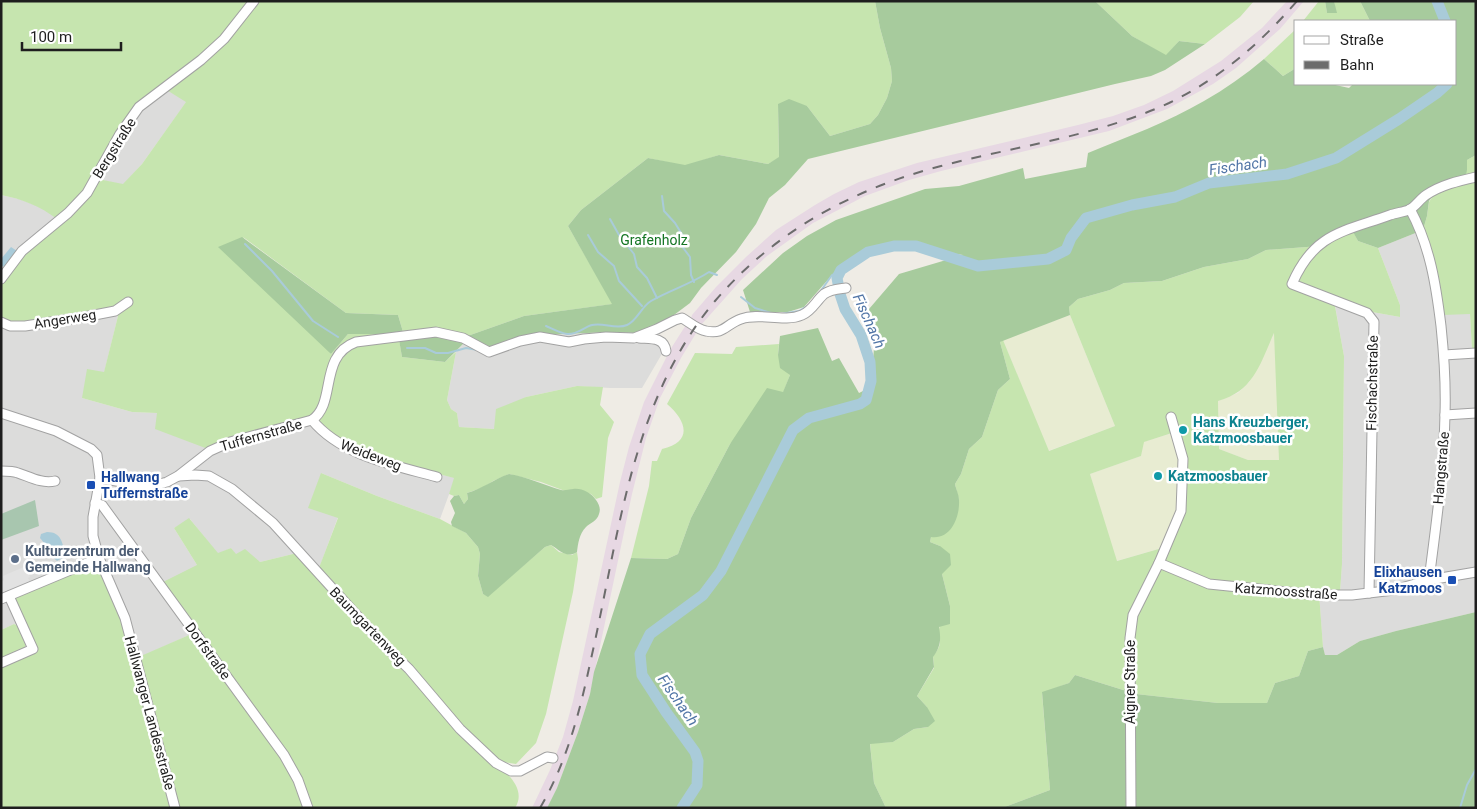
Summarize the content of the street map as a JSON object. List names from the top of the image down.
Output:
{
  "streets": {
    "street": [
      "Bergstraße",
      "Angerweg",
      "Fischachstraße",
      "Tuffernstraße",
      "Weideweg",
      "Hangstraße",
      "Katzmoosstraße",
      "Baumgartenweg",
      "Dorfstraße",
      "Aigner Straße",
      "Hallwanger Landesstraße"
    ]
  },
  "crossings": [
    ["Fischachstraße", "Hangstraße"],
    ["Fischachstraße", "Katzmoosstraße"],
    ["Tuffernstraße", "Weideweg"],
    ["Tuffernstraße", "Baumgartenweg"],
    ["Hangstraße", "Katzmoosstraße"],
    ["Katzmoosstraße", "Aigner Straße"]
  ],
  "water": ["Fischach"],
  "parks": ["Grafenholz"],
  "places": {
    "other": ["Hans Kreuzberger, Katzmoosbauer", "Katzmoosbauer", "Kulturzentrum der Gemeinde Hallwang"],
    "transit": ["Hallwang Tuffernstraße", "Elixhausen Katzmoos"]
  },
  "legend": ["Straße", "Bahn"],
  "scale_bar": "100 m"
}
